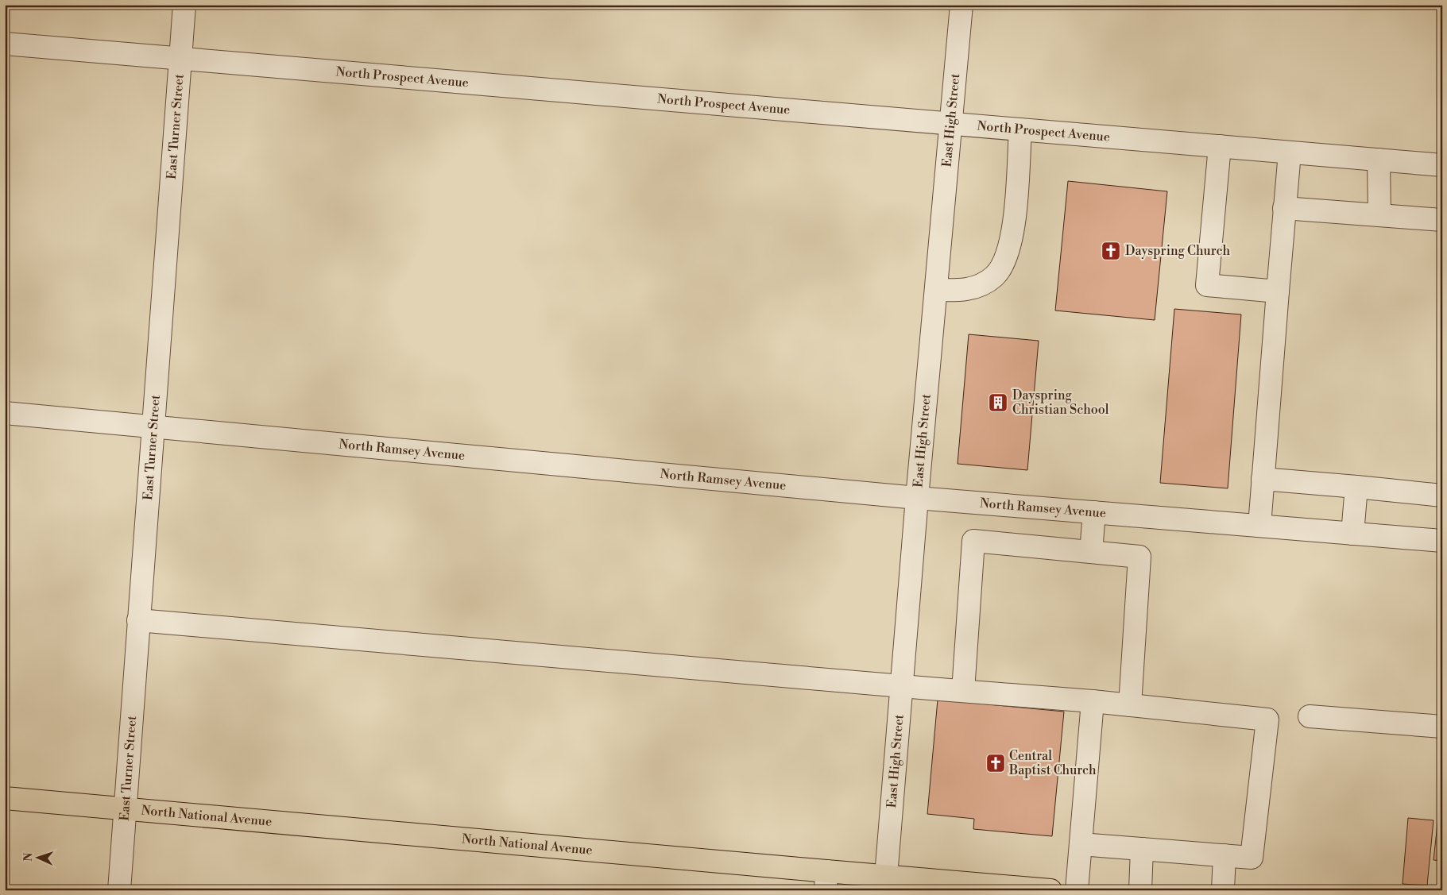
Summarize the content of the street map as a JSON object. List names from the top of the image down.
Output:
{
  "streets": {
    "main road": ["North National Avenue"],
    "street": [
      "North Prospect Avenue",
      "East High Street",
      "East Turner Street",
      "North Ramsey Avenue"
    ]
  },
  "crossings": [
    ["North Prospect Avenue", "East High Street"],
    ["North Prospect Avenue", "East Turner Street"],
    ["East High Street", "North Ramsey Avenue"],
    ["East High Street", "North National Avenue"],
    ["East Turner Street", "North Ramsey Avenue"],
    ["East Turner Street", "North National Avenue"]
  ],
  "places": {
    "church": ["Dayspring Church", "Central Baptist Church"],
    "building": ["Dayspring Christian School"]
  },
  "north": "left"
}
